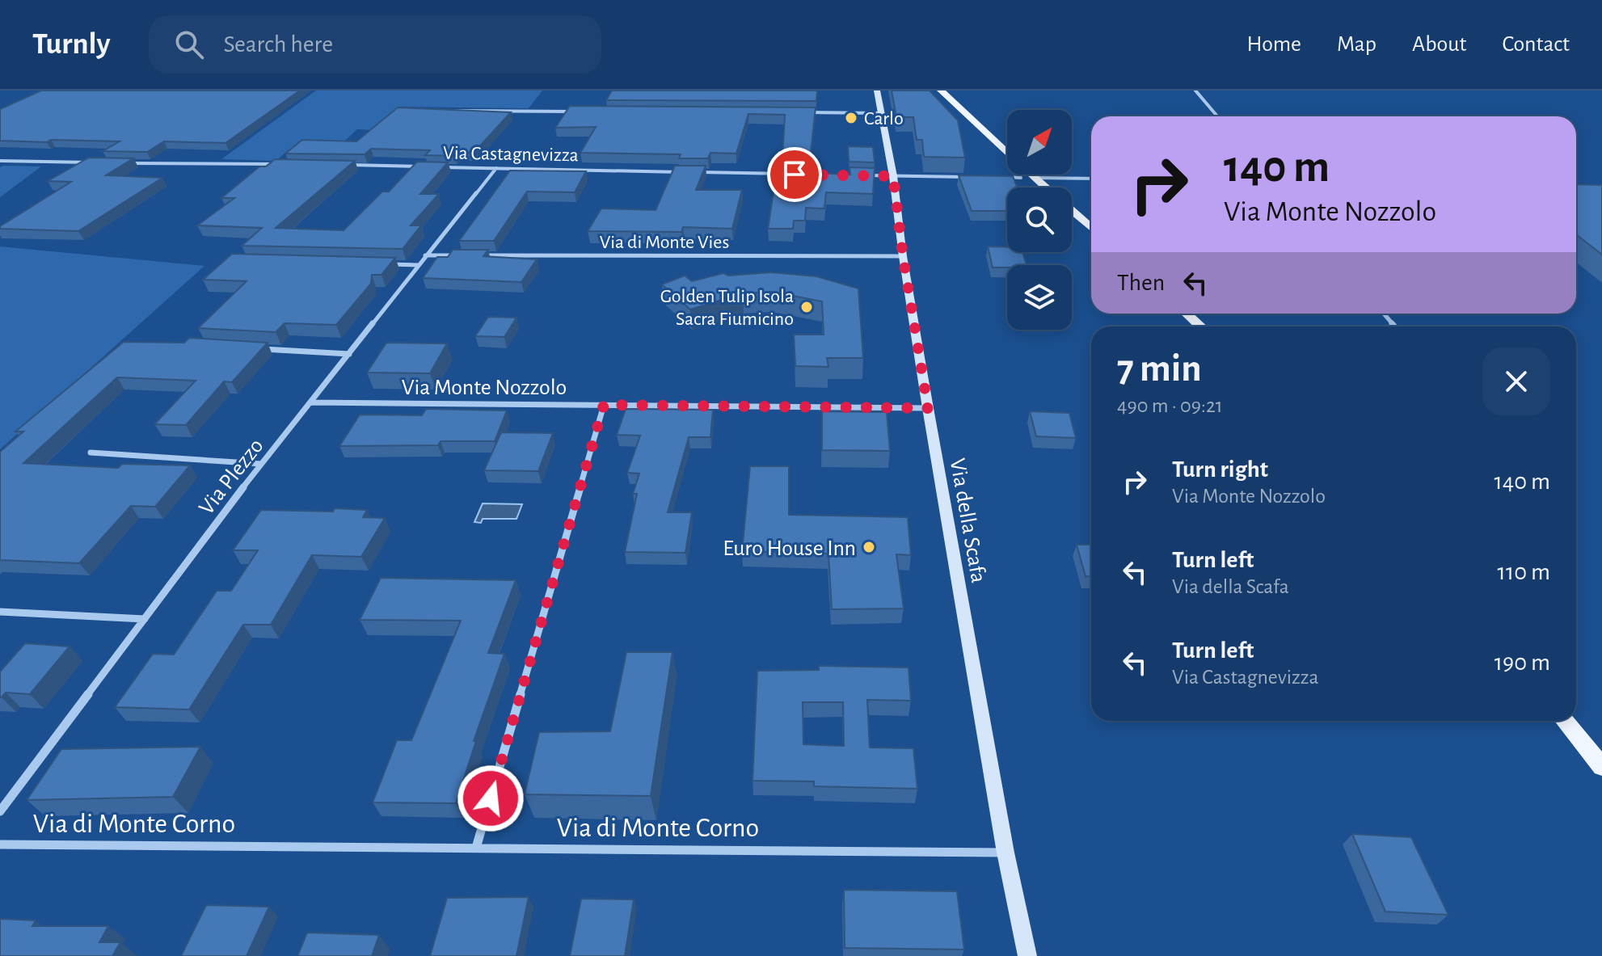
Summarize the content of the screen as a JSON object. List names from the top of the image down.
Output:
{
  "streets": {
    "street": [
      "Via Castagnevizza",
      "Via di Monte Vies",
      "Via Monte Nozzolo",
      "Via Plezzo",
      "Via della Scafa",
      "Via di Monte Corno"
    ]
  },
  "crossings": [
    ["Via Castagnevizza", "Via Plezzo"],
    ["Via di Monte Vies", "Via della Scafa"],
    ["Via Monte Nozzolo", "Via Plezzo"],
    ["Via Monte Nozzolo", "Via della Scafa"],
    ["Via della Scafa", "Via di Monte Corno"]
  ],
  "places": ["Carlo", "Golden Tulip Isola Sacra Fiumicino", "Euro House Inn"],
  "north": "top right",
  "page": {
    "header": "Turnly",
    "search": "Search here",
    "nav": [
      "Home",
      "Map",
      "About",
      "Contact"
    ],
    "turn": ["140 m", "Via Monte Nozzolo"],
    "then": "Then",
    "heading": ["7 min", "490 m · 09:21"],
    "list": [
      {
        "name": "Turn right",
        "note": "Via Monte Nozzolo",
        "value": "140 m"
      },
      {
        "name": "Turn left",
        "note": "Via della Scafa",
        "value": "110 m"
      },
      {
        "name": "Turn left",
        "note": "Via Castagnevizza",
        "value": "190 m"
      }
    ]
  }
}
